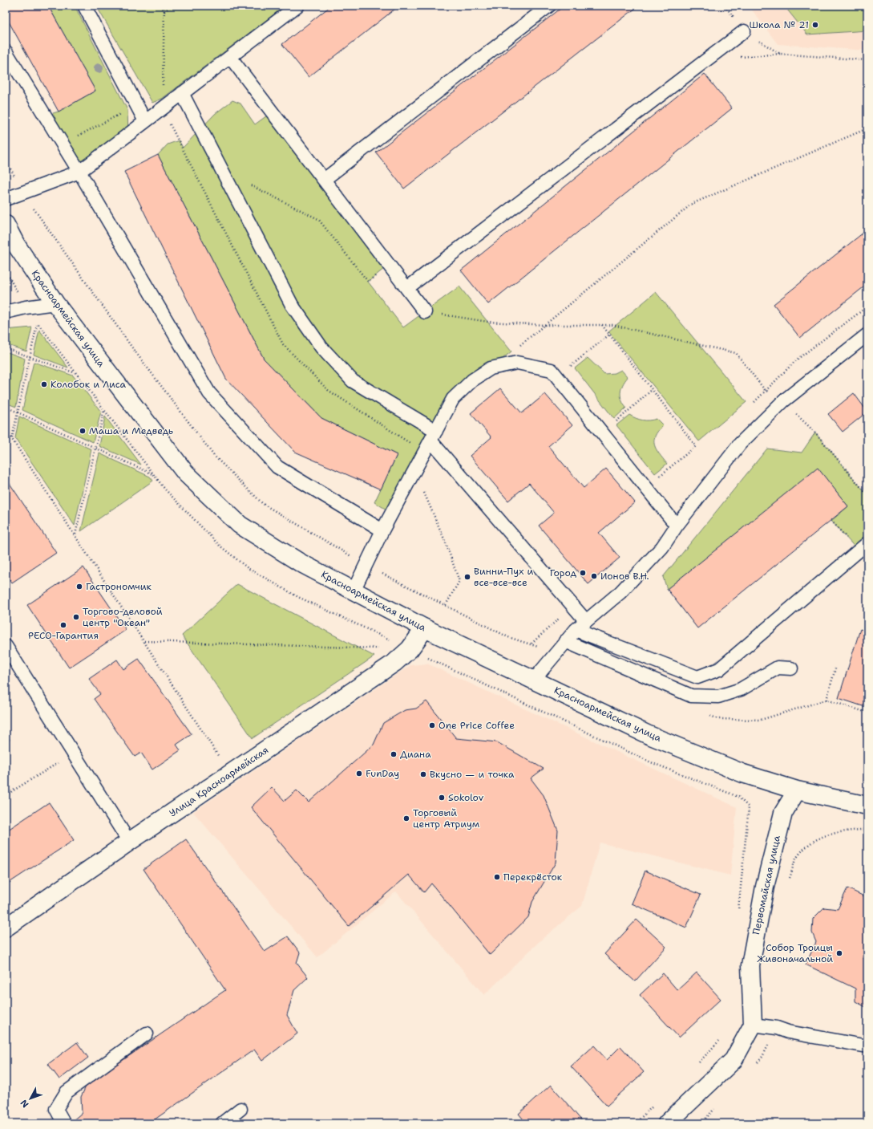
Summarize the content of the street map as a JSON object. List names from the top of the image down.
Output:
{
  "streets": {
    "main road": ["Красноармейская улица", "Улица Красноармейская", "Первомайская улица"]
  },
  "crossings": [
    ["Красноармейская улица", "Улица Красноармейская"],
    ["Красноармейская улица", "Первомайская улица"]
  ],
  "places": [
    "Школа № 21",
    "Колобок и Лиса",
    "Маша и Медведь",
    "Город",
    "Ионов В.Н.",
    "Винни-Пух и все-все-все",
    "Гастрономчик",
    "Торгово-деловой центр \"Океан\"",
    "РЕСО-Гарантия",
    "One Price Coffee",
    "Диана",
    "FunDay",
    "Вкусно — и точка",
    "Sokolov",
    "Торговый центр Атриум",
    "Перекрёсток",
    "Собор Троицы Живоначальной"
  ],
  "north": "bottom left"
}
